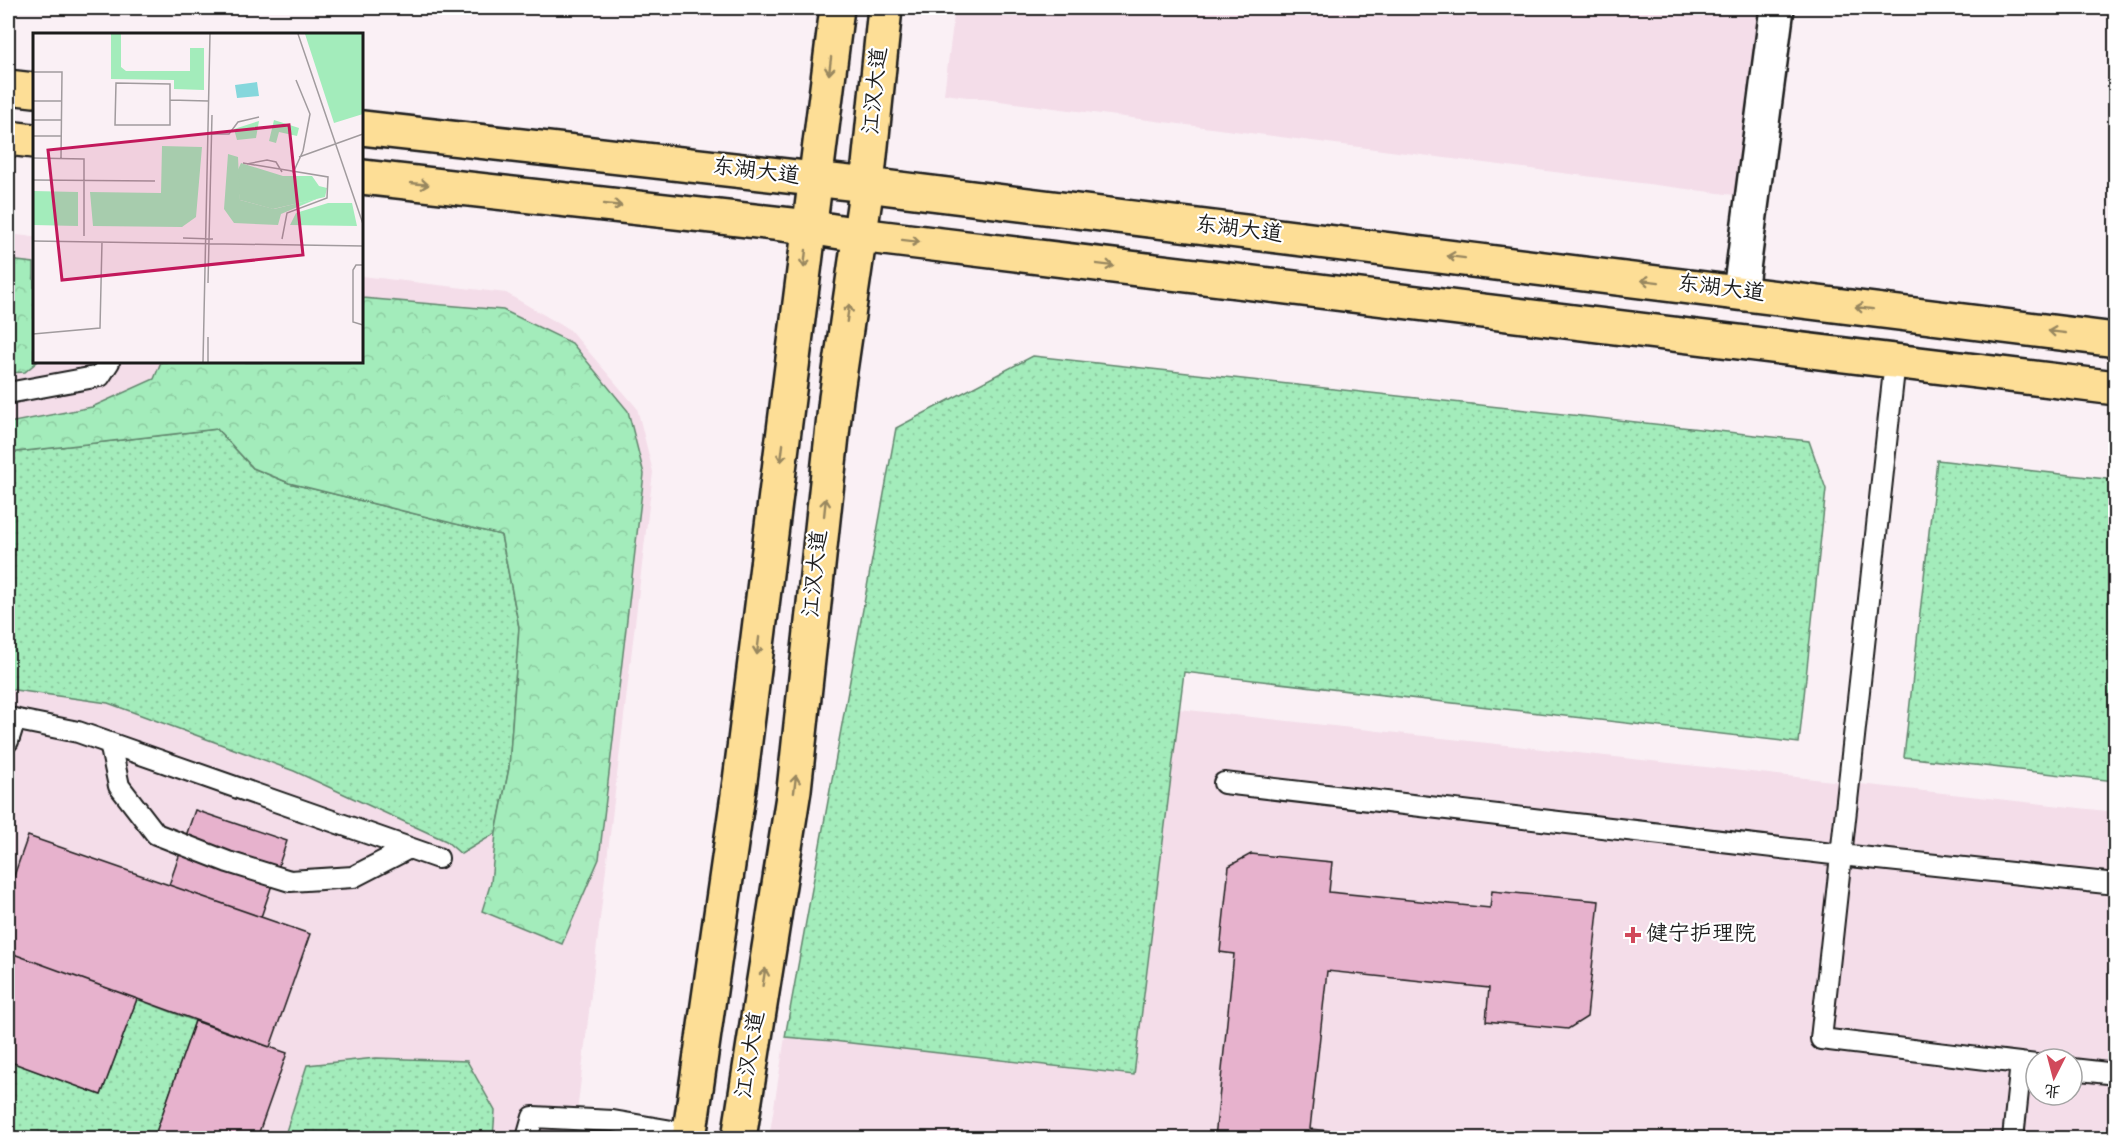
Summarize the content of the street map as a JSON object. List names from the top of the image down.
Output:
{
  "streets": {
    "main road": ["江汉大道", "东湖大道"]
  },
  "crossings": [
    ["江汉大道", "东湖大道"]
  ],
  "places": {
    "health": ["健宁护理院"]
  },
  "north": "bottom"
}
